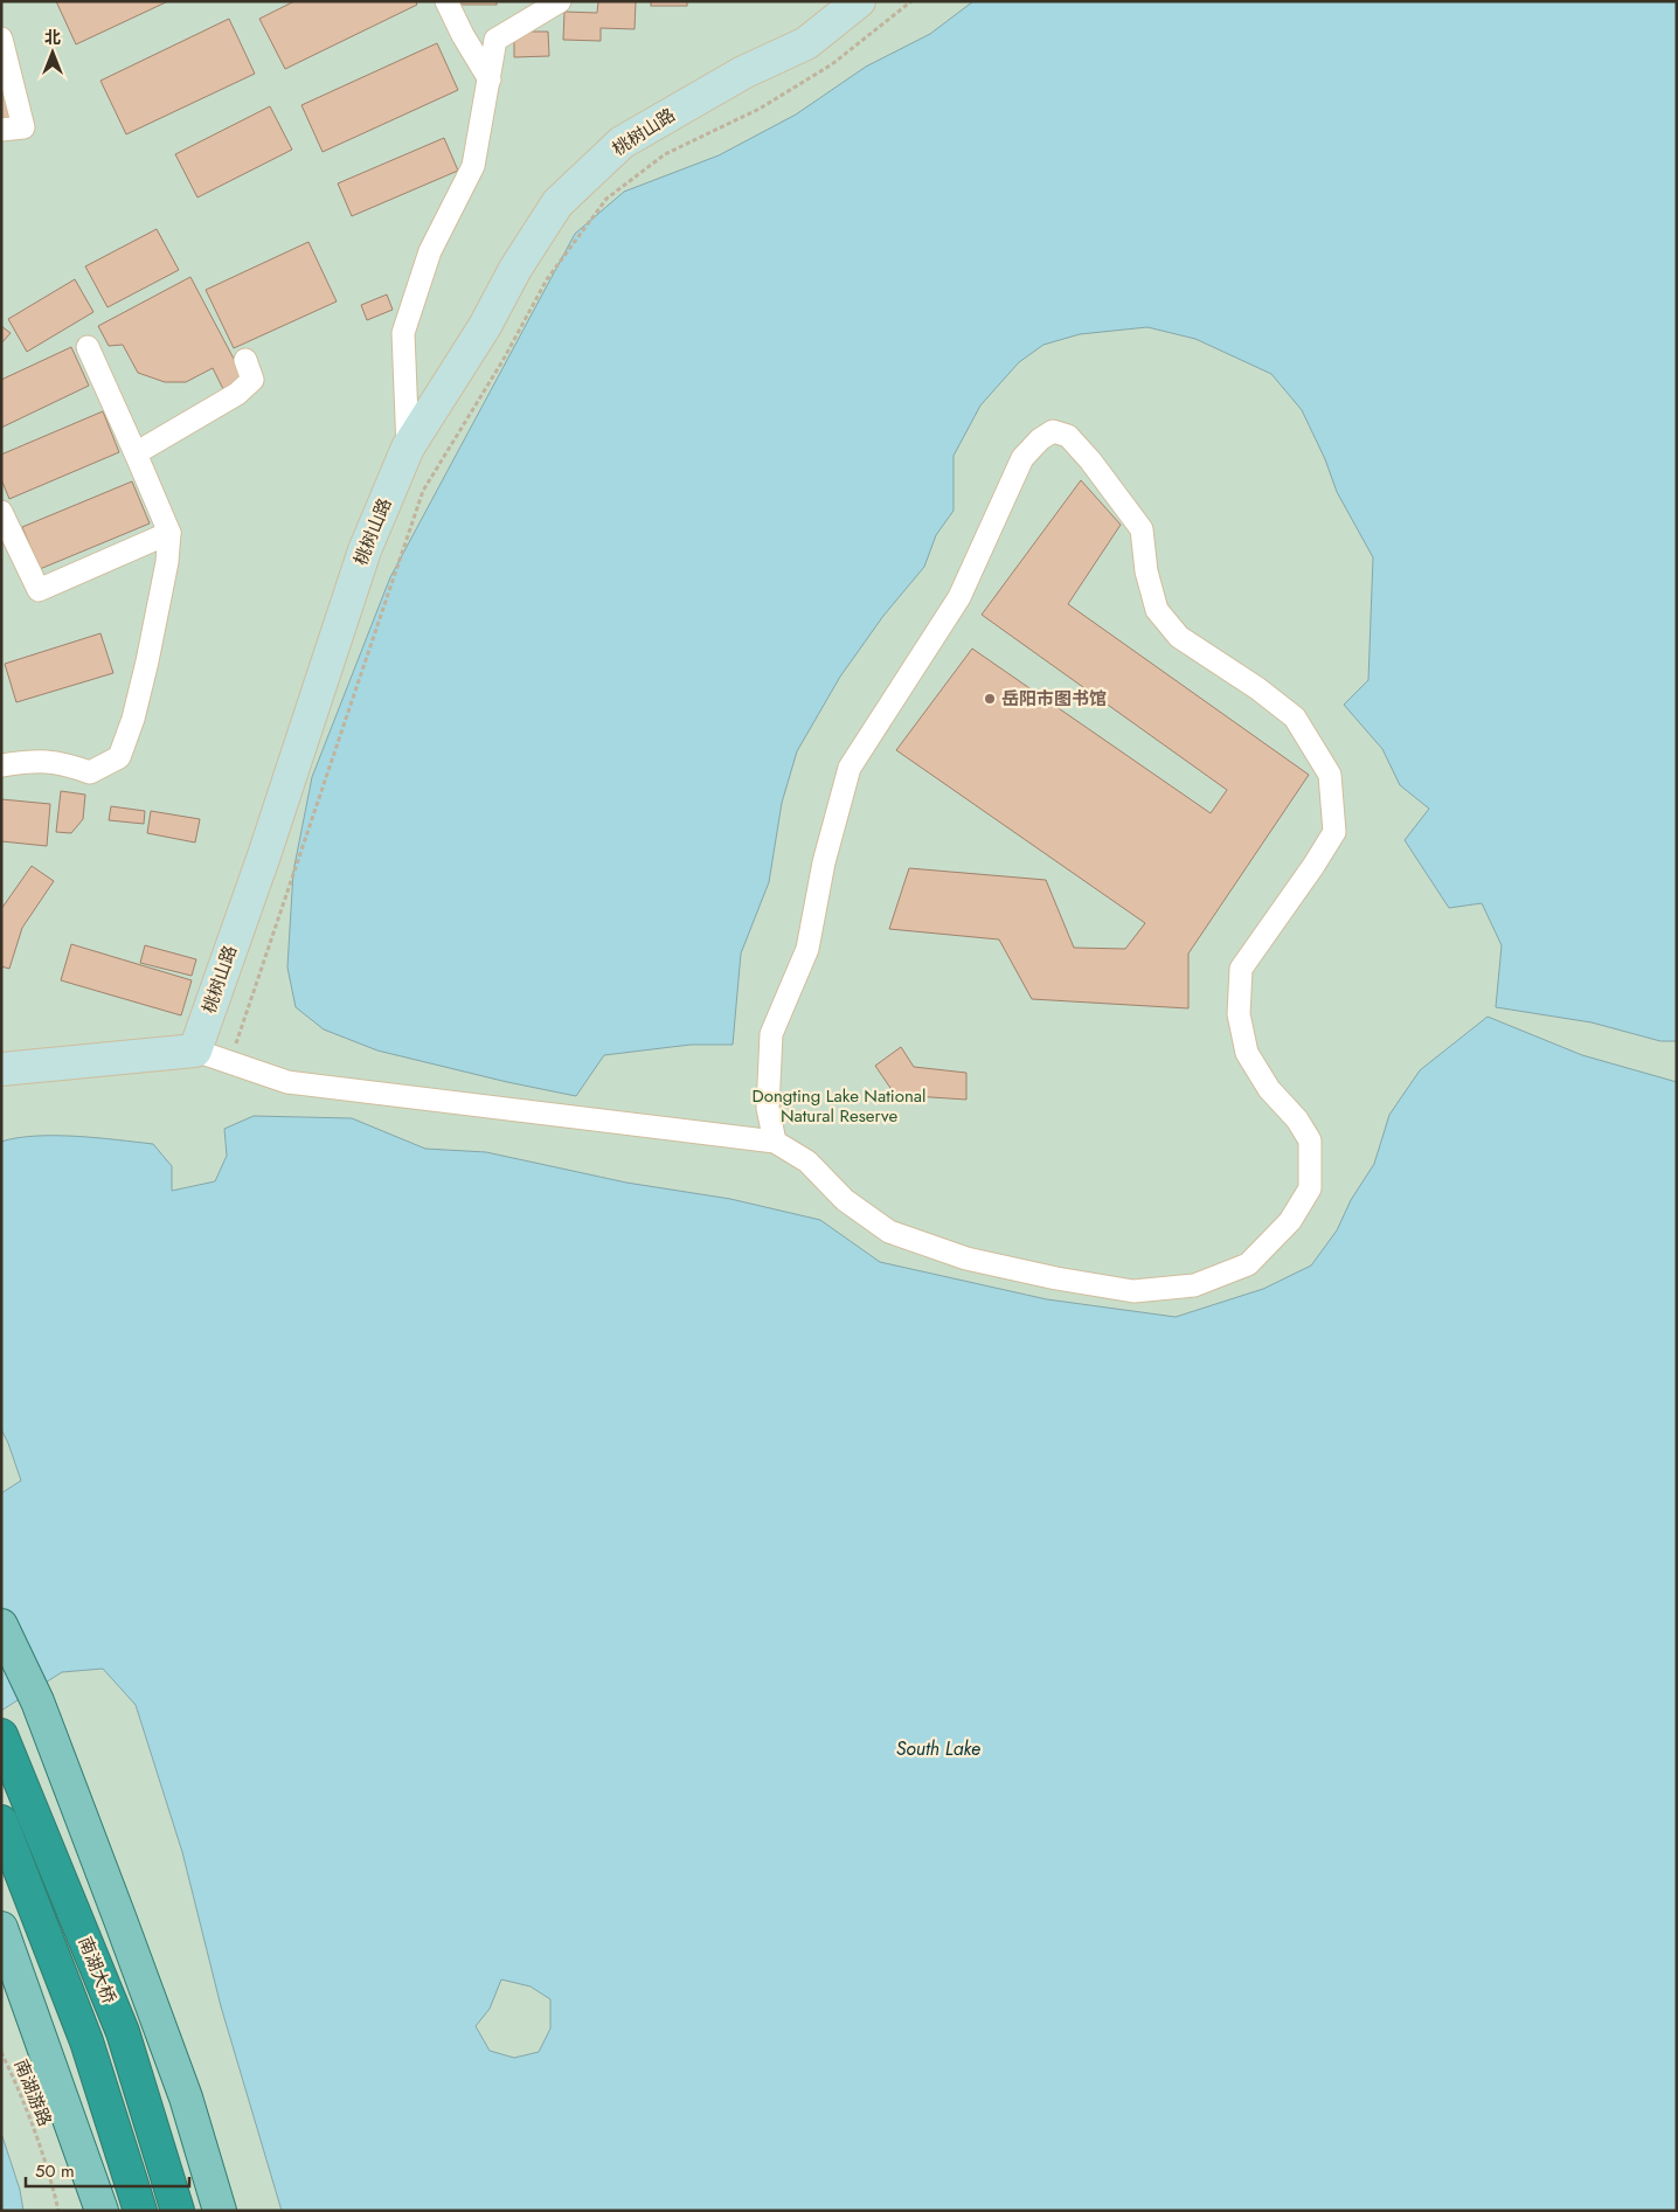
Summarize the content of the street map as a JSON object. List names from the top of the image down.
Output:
{
  "streets": {
    "highway": ["南湖大桥"],
    "street": ["桃树山路"],
    "path": ["南湖游路"]
  },
  "water": ["South Lake"],
  "parks": ["Dongting Lake National Natural Reserve"],
  "places": ["岳阳市图书馆"],
  "scale_bar": "50 m",
  "north": "top"
}
